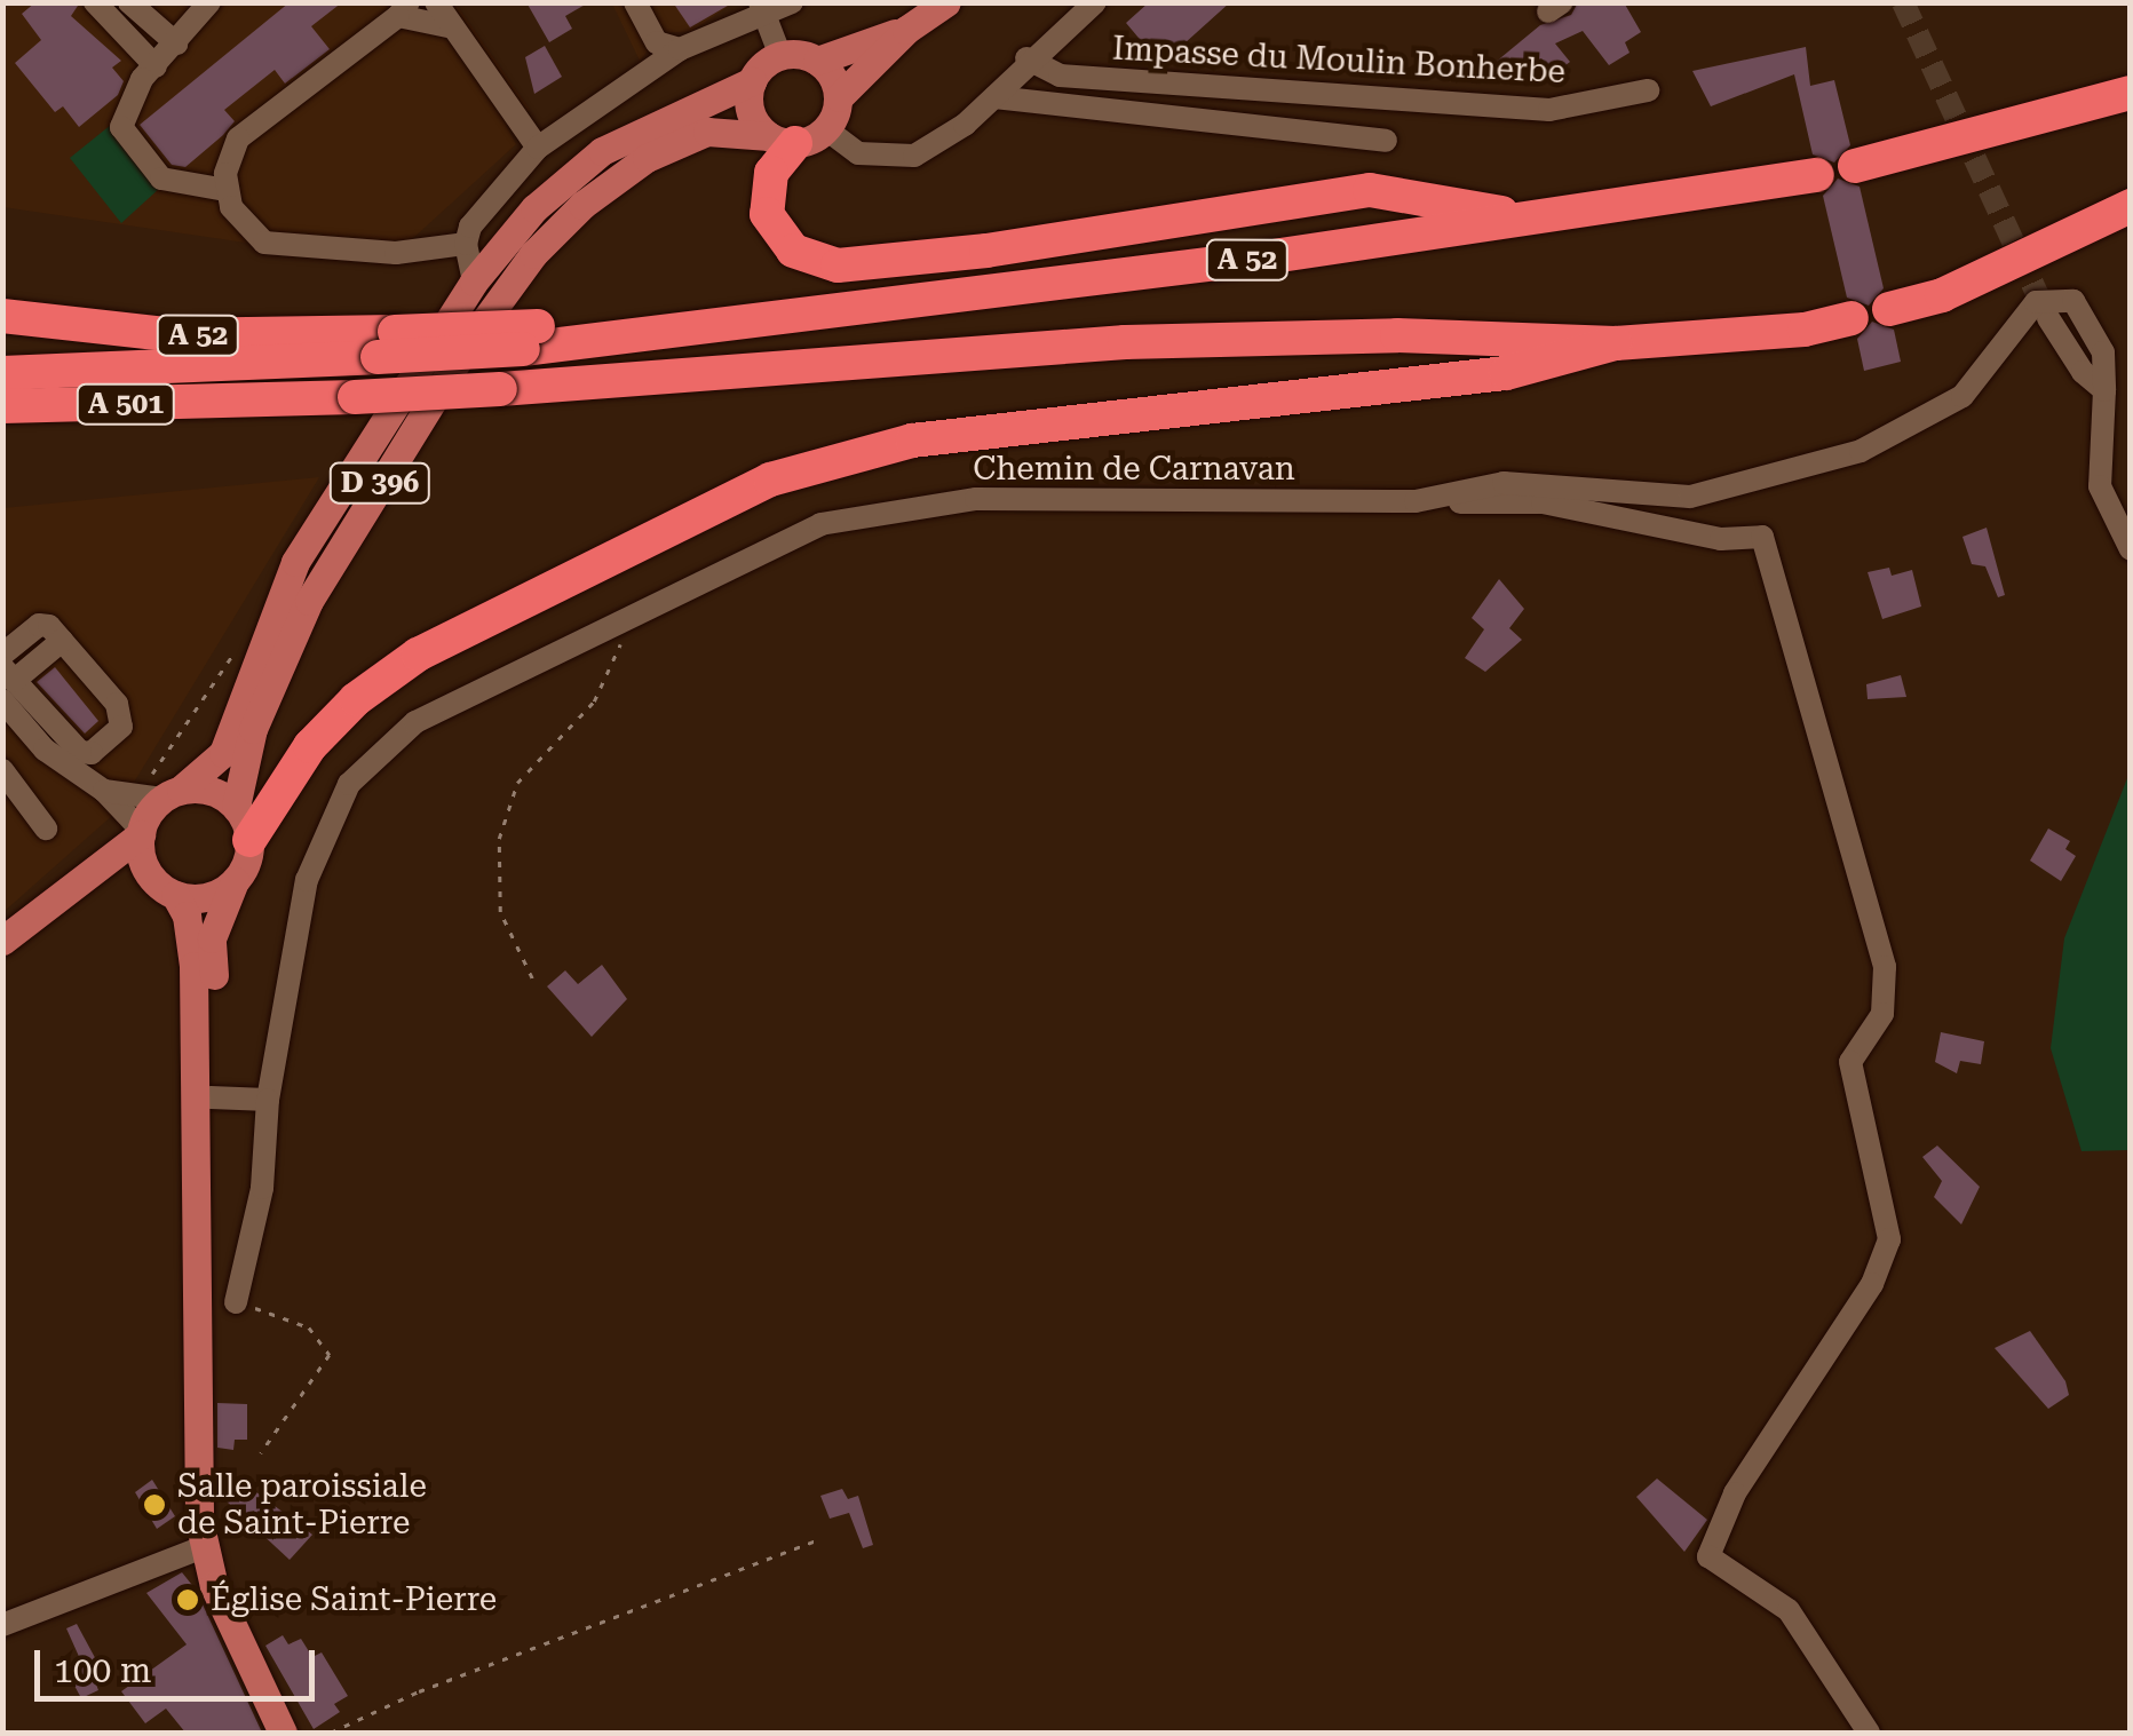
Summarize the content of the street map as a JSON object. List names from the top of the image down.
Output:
{
  "streets": {
    "highway": ["A 52", "A 501"],
    "main road": ["D 396"],
    "street": ["Impasse du Moulin Bonherbe", "Chemin de Carnavan"]
  },
  "crossings": [
    ["A 52", "A 501"]
  ],
  "places": ["Salle paroissiale de Saint-Pierre", "Église Saint-Pierre"],
  "scale_bar": "100 m"
}
